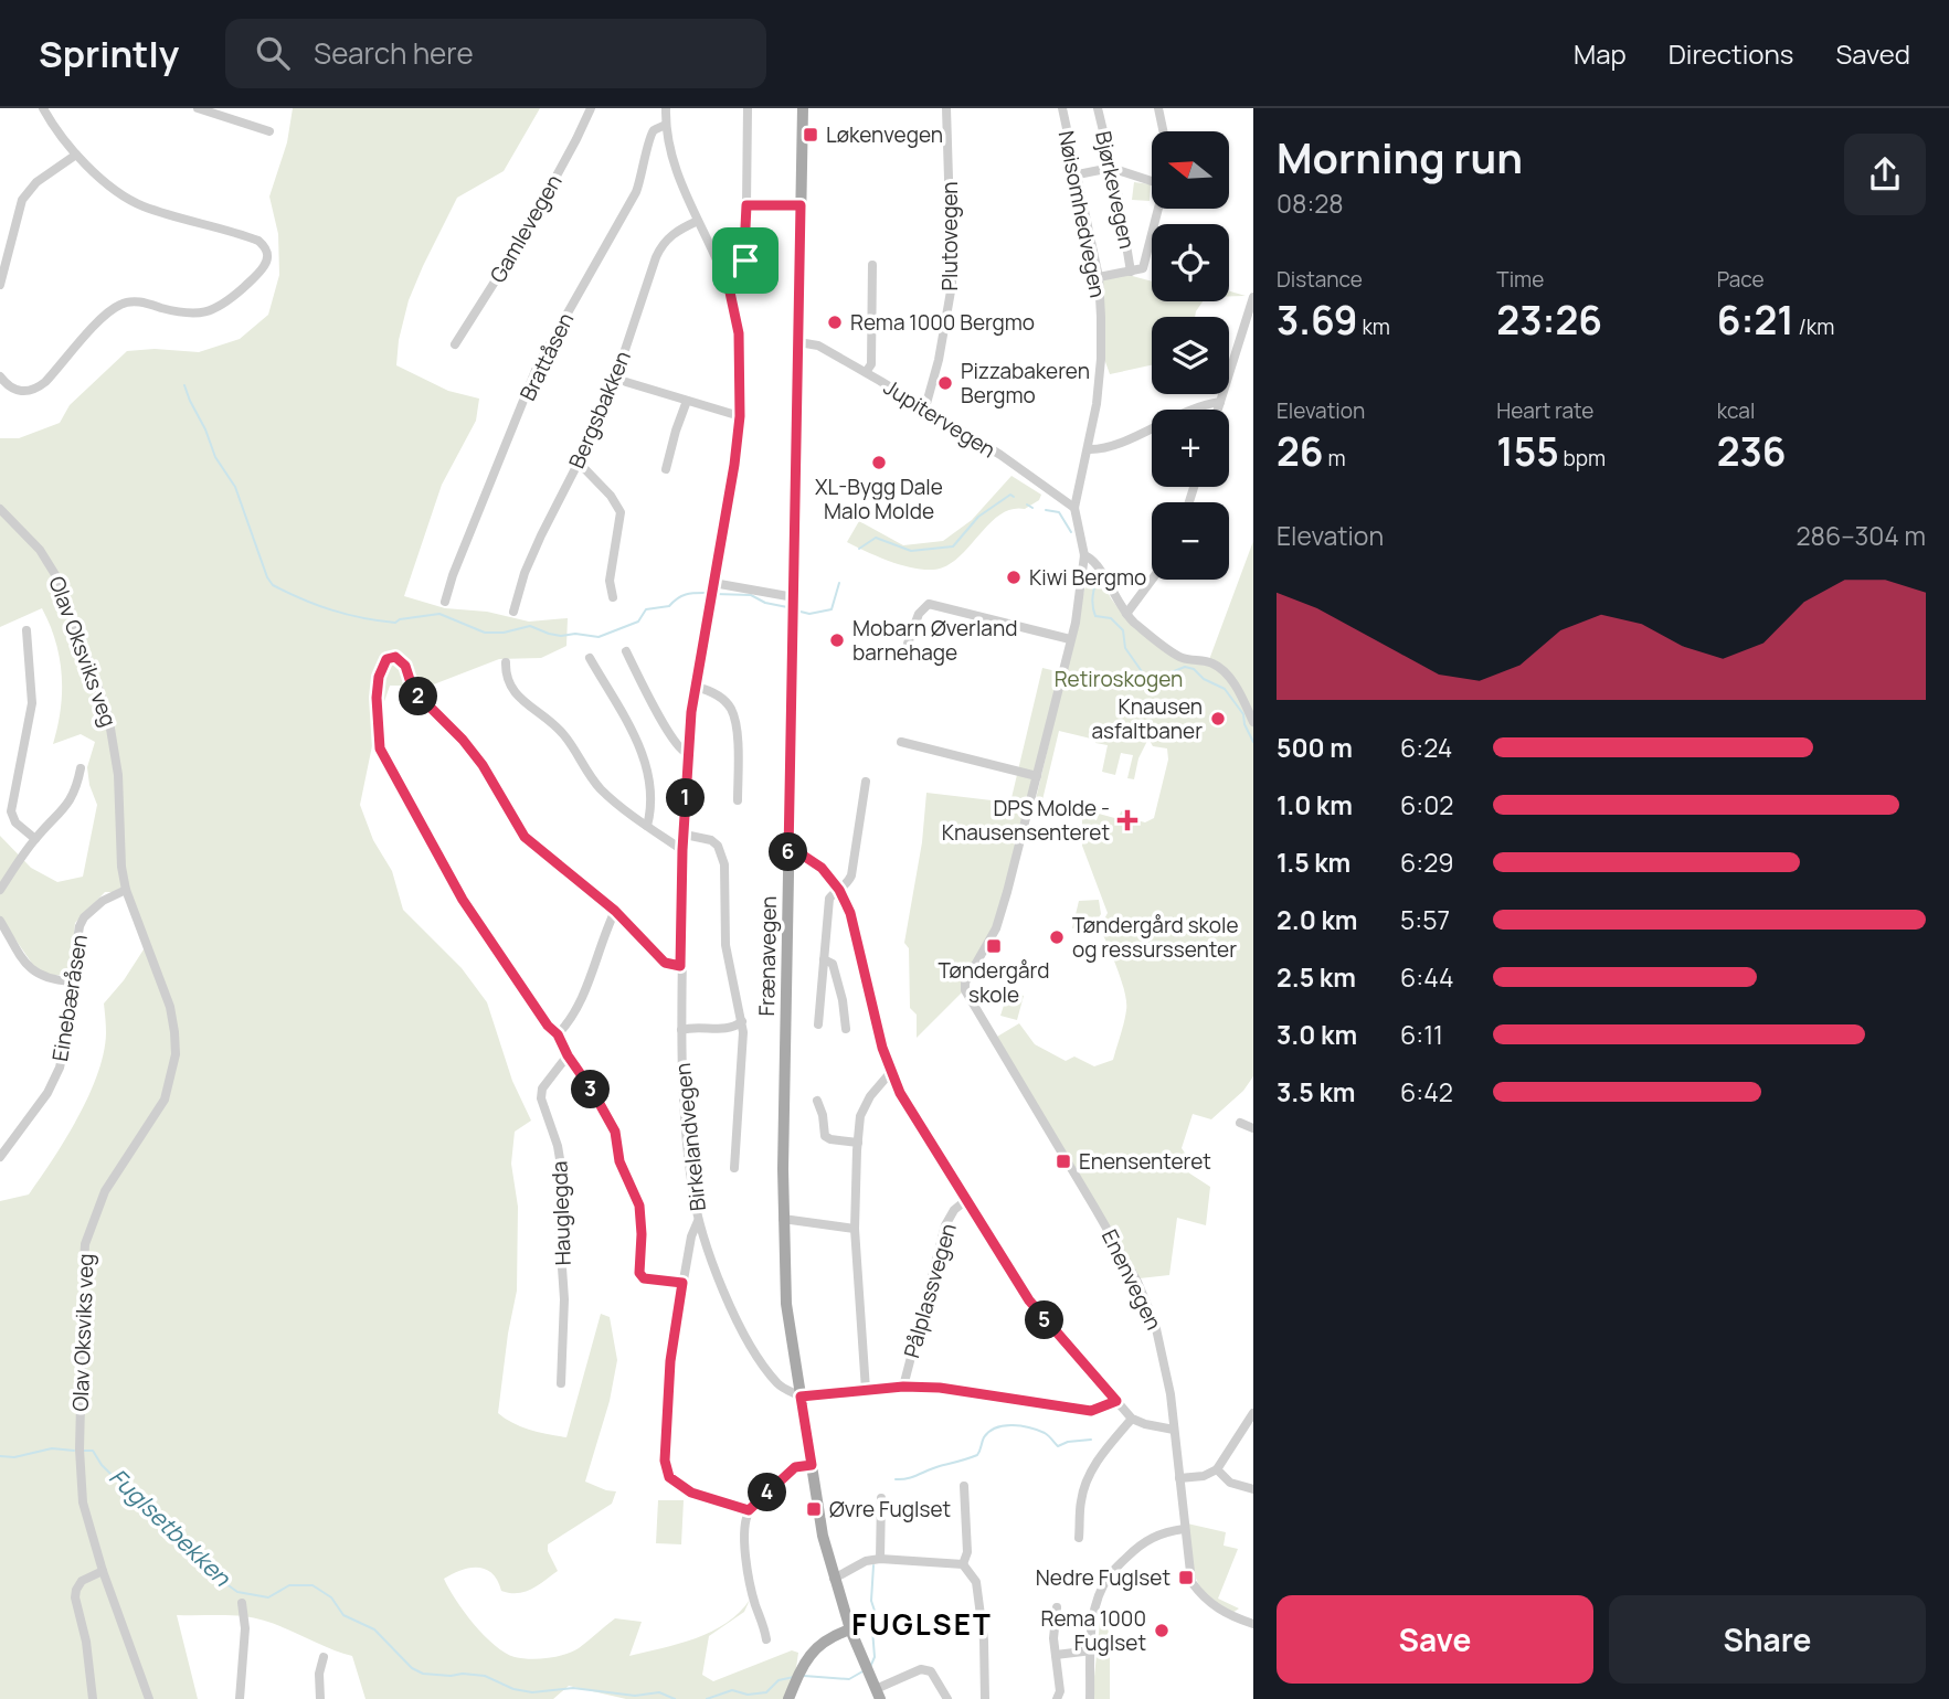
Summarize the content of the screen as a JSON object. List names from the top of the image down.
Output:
{
  "streets": {
    "main road": ["Frænavegen"],
    "street": [
      "Bjørkevegen",
      "Nøisomhedvegen",
      "Gamlevegen",
      "Plutovegen",
      "Brattåsen",
      "Bergsbakken",
      "Jupitervegen",
      "Olav Oksviks veg",
      "Einebæråsen",
      "Birkelandvegen",
      "Hauglegda",
      "Enenvegen",
      "Pålplassvegen"
    ]
  },
  "crossings": [
    ["Nøisomhedvegen", "Jupitervegen"],
    ["Nøisomhedvegen", "Enenvegen"],
    ["Plutovegen", "Jupitervegen"],
    ["Brattåsen", "Birkelandvegen"],
    ["Bergsbakken", "Birkelandvegen"],
    ["Jupitervegen", "Frænavegen"],
    ["Olav Oksviks veg", "Einebæråsen"],
    ["Frænavegen", "Birkelandvegen"]
  ],
  "districts": ["FUGLSET"],
  "water": ["Fuglsetbekken"],
  "parks": ["Retiroskogen"],
  "places": {
    "transit": [
      "Løkenvegen",
      "Tøndergård skole",
      "Enensenteret",
      "Øvre Fuglset",
      "Nedre Fuglset"
    ],
    "other": [
      "Rema 1000 Bergmo",
      "Pizzabakeren Bergmo",
      "XL-Bygg Dale Malo Molde",
      "Kiwi Bergmo",
      "Mobarn Øverland barnehage",
      "Knausen asfaltbaner",
      "Tøndergård skole og ressurssenter",
      "Rema 1000 Fuglset"
    ],
    "health": ["DPS Molde - Knausensenteret"]
  },
  "north": "left",
  "page": {
    "header": "Sprintly",
    "search": "Search here",
    "nav": ["Map", "Directions", "Saved"],
    "heading": ["Morning run", "08:28"],
    "map_buttons": ["+", "−"],
    "stats": [
      ["Distance", "3.69 km"],
      ["Time", "23:26"],
      ["Pace", "6:21 /km"],
      ["Elevation", "26 m"],
      ["Heart rate", "155 bpm"],
      ["kcal", "236"]
    ],
    "chart": ["Elevation", "286–304 m"],
    "pins": [
      "2",
      "1",
      "6",
      "3",
      "5",
      "4"
    ],
    "list": [
      {
        "name": "500 m",
        "note": "6:24"
      },
      {
        "name": "1.0 km",
        "note": "6:02"
      },
      {
        "name": "1.5 km",
        "note": "6:29"
      },
      {
        "name": "2.0 km",
        "note": "5:57"
      },
      {
        "name": "2.5 km",
        "note": "6:44"
      },
      {
        "name": "3.0 km",
        "note": "6:11"
      },
      {
        "name": "3.5 km",
        "note": "6:42"
      }
    ],
    "buttons": ["Save", "Share"]
  }
}
